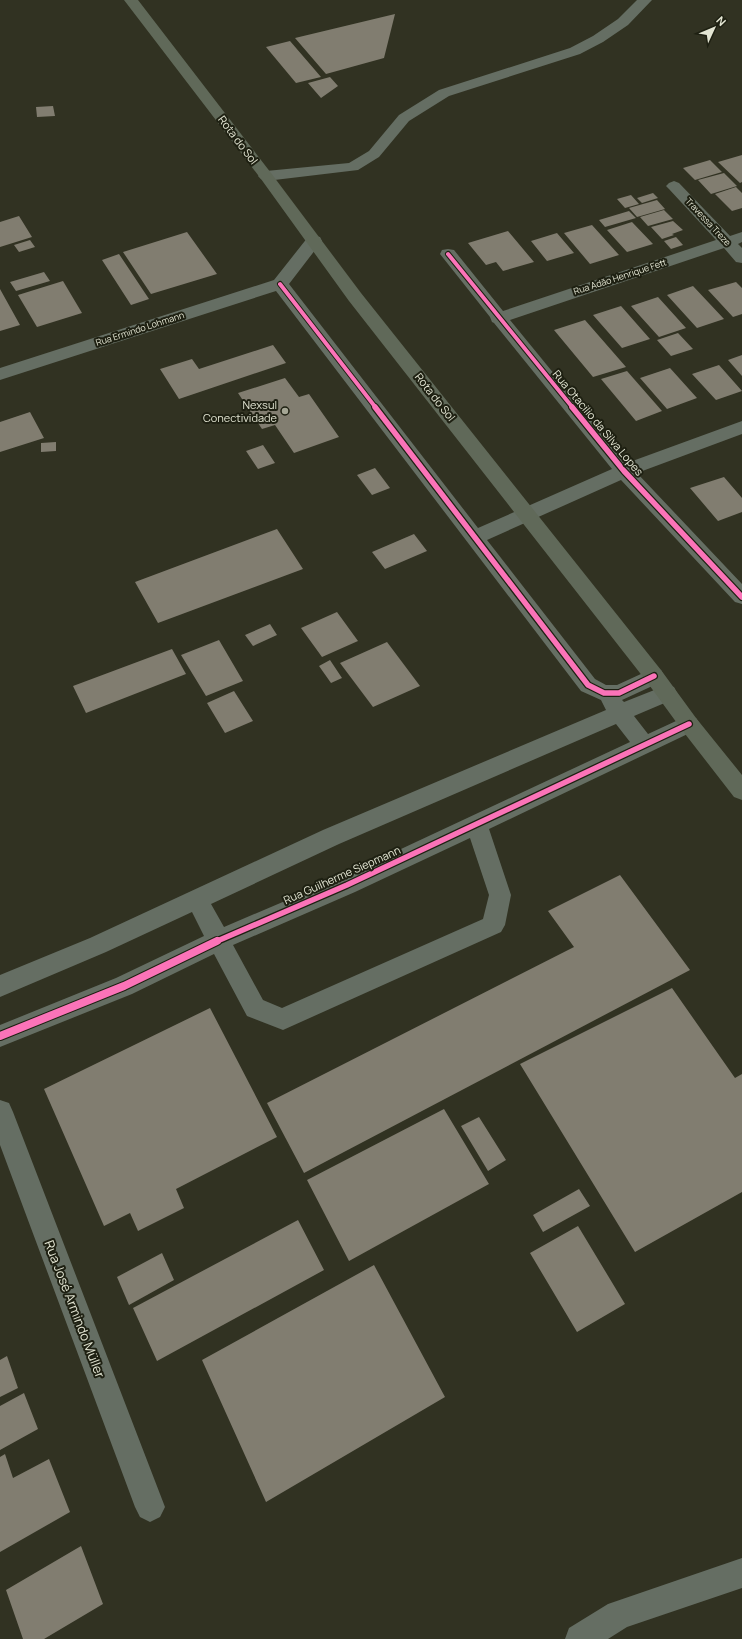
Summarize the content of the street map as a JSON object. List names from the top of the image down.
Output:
{
  "streets": {
    "highway": ["Rota do Sol"],
    "street": [
      "Travessa Treze",
      "Rua Adão Henrique Fett",
      "Rua Ermindo Lohmann",
      "Rua Otacilio da Silva Lopes",
      "Rua Guilherme Siepmann",
      "Rua José Armindo Müller"
    ]
  },
  "crossings": [
    ["Rota do Sol", "Rua Guilherme Siepmann"],
    ["Travessa Treze", "Rua Adão Henrique Fett"],
    ["Rua Adão Henrique Fett", "Rua Otacilio da Silva Lopes"]
  ],
  "places": ["Nexsul Conectividade"],
  "north": "top right"
}
